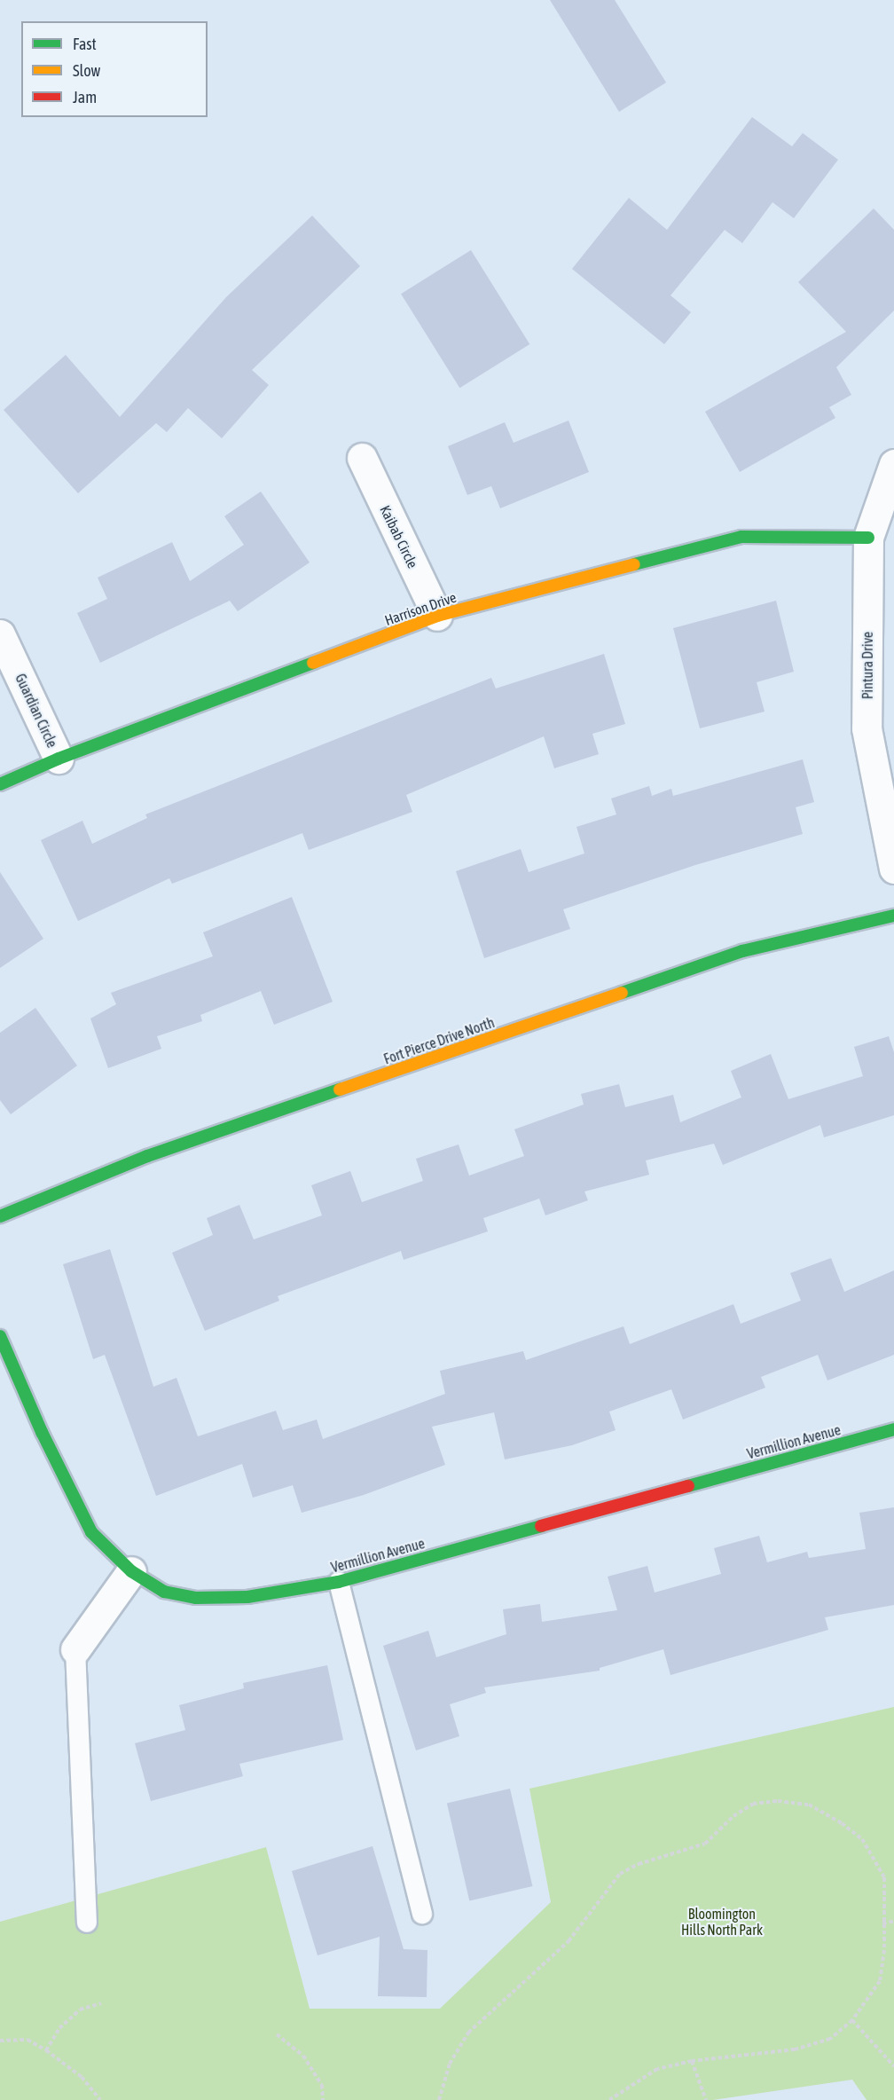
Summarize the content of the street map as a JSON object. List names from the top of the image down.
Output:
{
  "streets": {
    "street": [
      "Kaibab Circle",
      "Harrison Drive",
      "Pintura Drive",
      "Guardian Circle",
      "Fort Pierce Drive North",
      "Vermillion Avenue"
    ]
  },
  "crossings": [
    ["Kaibab Circle", "Harrison Drive"],
    ["Harrison Drive", "Pintura Drive"],
    ["Harrison Drive", "Guardian Circle"]
  ],
  "parks": ["Bloomington Hills North Park"],
  "legend": ["Fast", "Slow", "Jam"]
}
